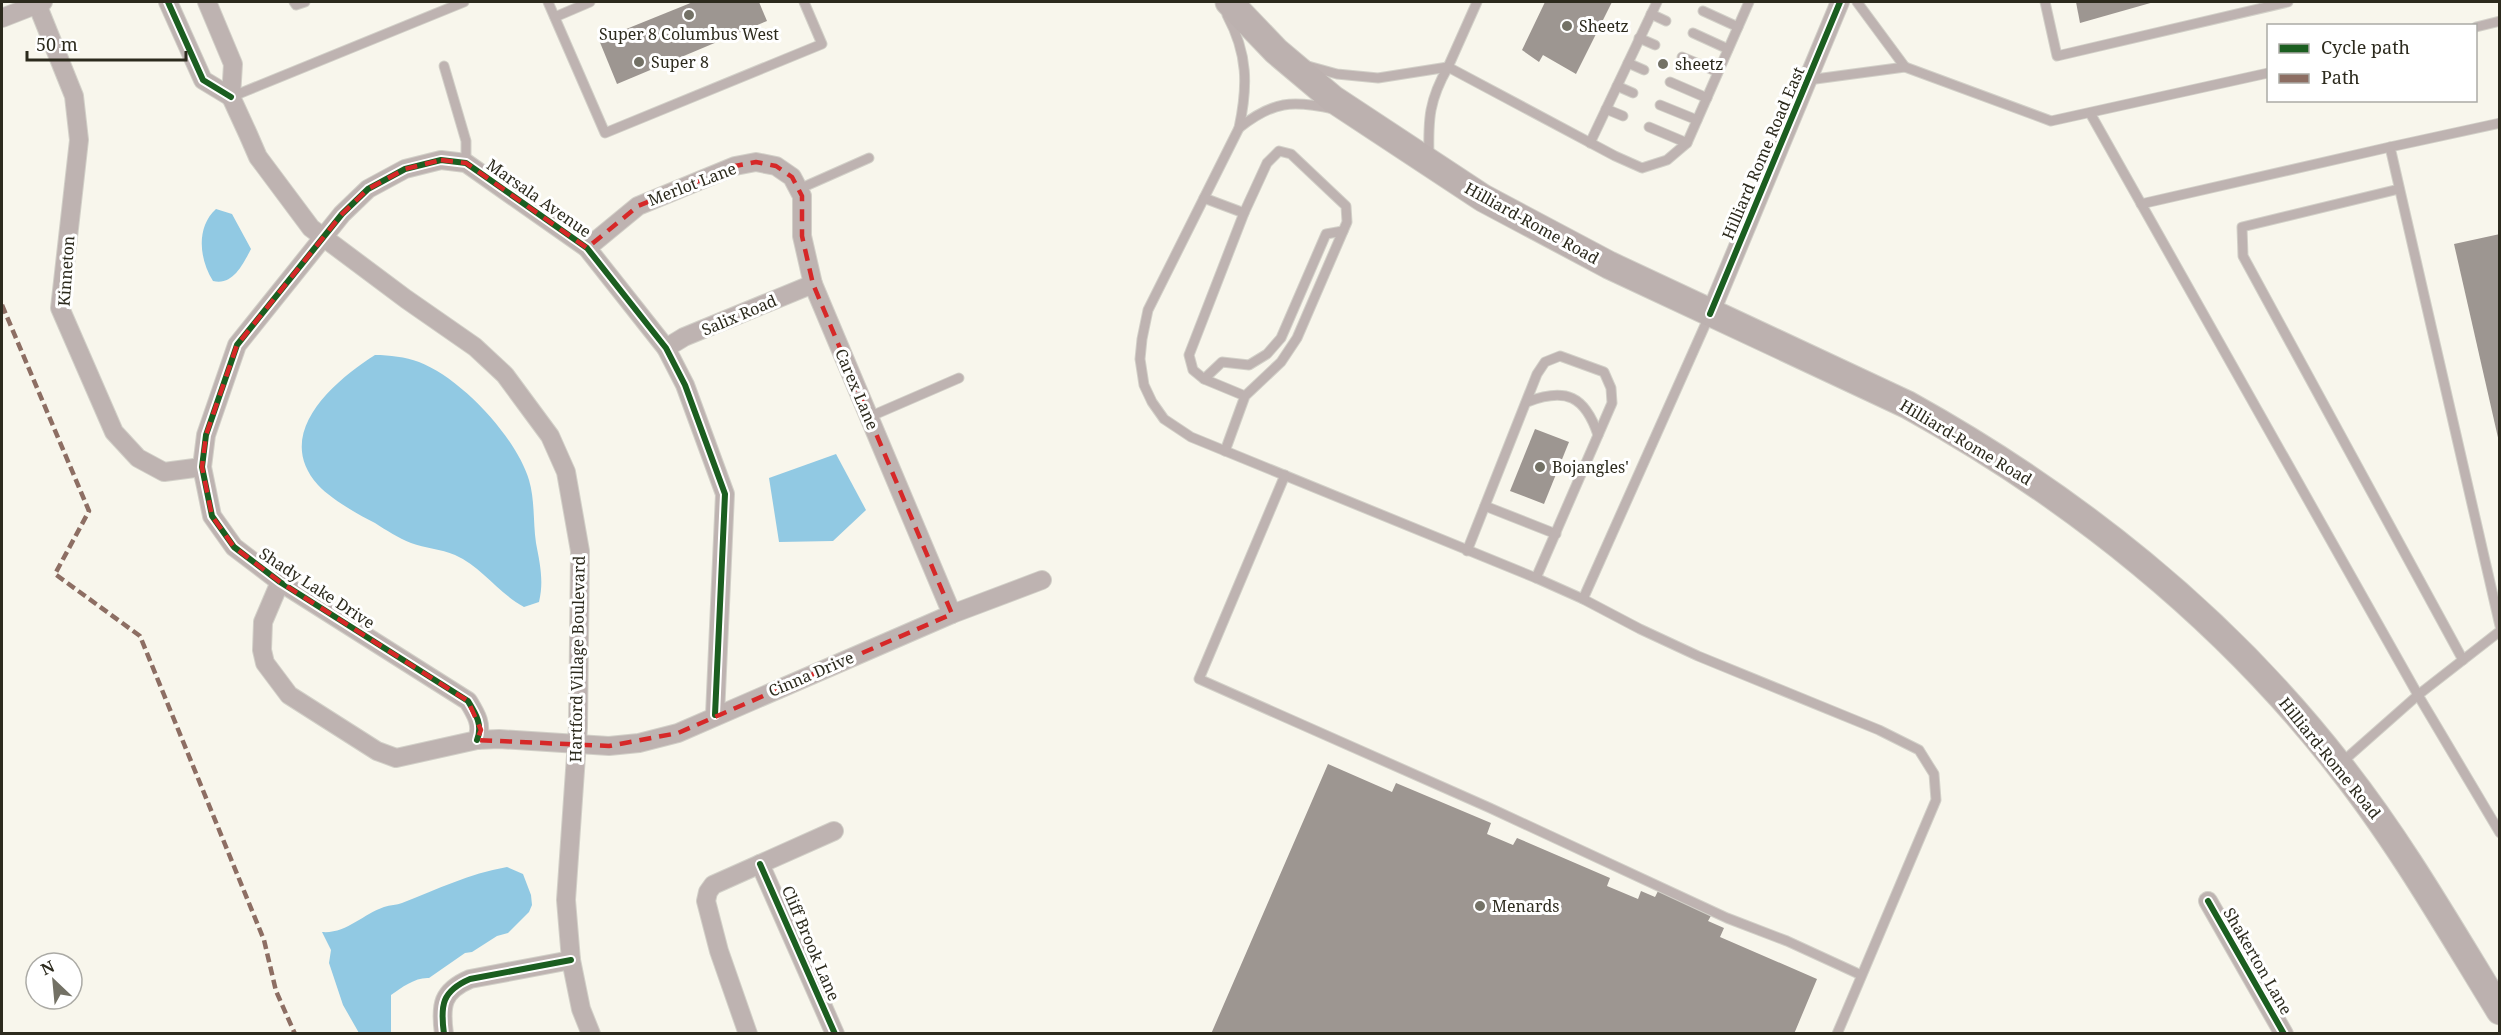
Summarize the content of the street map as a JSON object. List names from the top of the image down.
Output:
{
  "streets": {
    "main road": ["Hilliard-Rome Road"],
    "street": [
      "Hilliard Rome Road East",
      "Merlot Lane",
      "Marsala Avenue",
      "Kinneton",
      "Salix Road",
      "Carex Lane",
      "Shady Lake Drive",
      "Hartford Village Boulevard",
      "Cinna Drive",
      "Cliff Brook Lane",
      "Shakerton Lane"
    ]
  },
  "crossings": [
    ["Hilliard Rome Road East", "Hilliard-Rome Road"],
    ["Merlot Lane", "Marsala Avenue"],
    ["Merlot Lane", "Carex Lane"],
    ["Marsala Avenue", "Salix Road"],
    ["Marsala Avenue", "Shady Lake Drive"],
    ["Marsala Avenue", "Hartford Village Boulevard"],
    ["Marsala Avenue", "Cinna Drive"],
    ["Kinneton", "Shady Lake Drive"],
    ["Salix Road", "Carex Lane"],
    ["Carex Lane", "Cinna Drive"],
    ["Shady Lake Drive", "Hartford Village Boulevard"],
    ["Shady Lake Drive", "Cinna Drive"],
    ["Hartford Village Boulevard", "Cinna Drive"]
  ],
  "places": [
    "Super 8 Columbus West",
    "Sheetz",
    "Super 8",
    "sheetz",
    "Bojangles'",
    "Menards"
  ],
  "legend": ["Cycle path", "Path"],
  "scale_bar": "50 m",
  "north": "top left"
}
